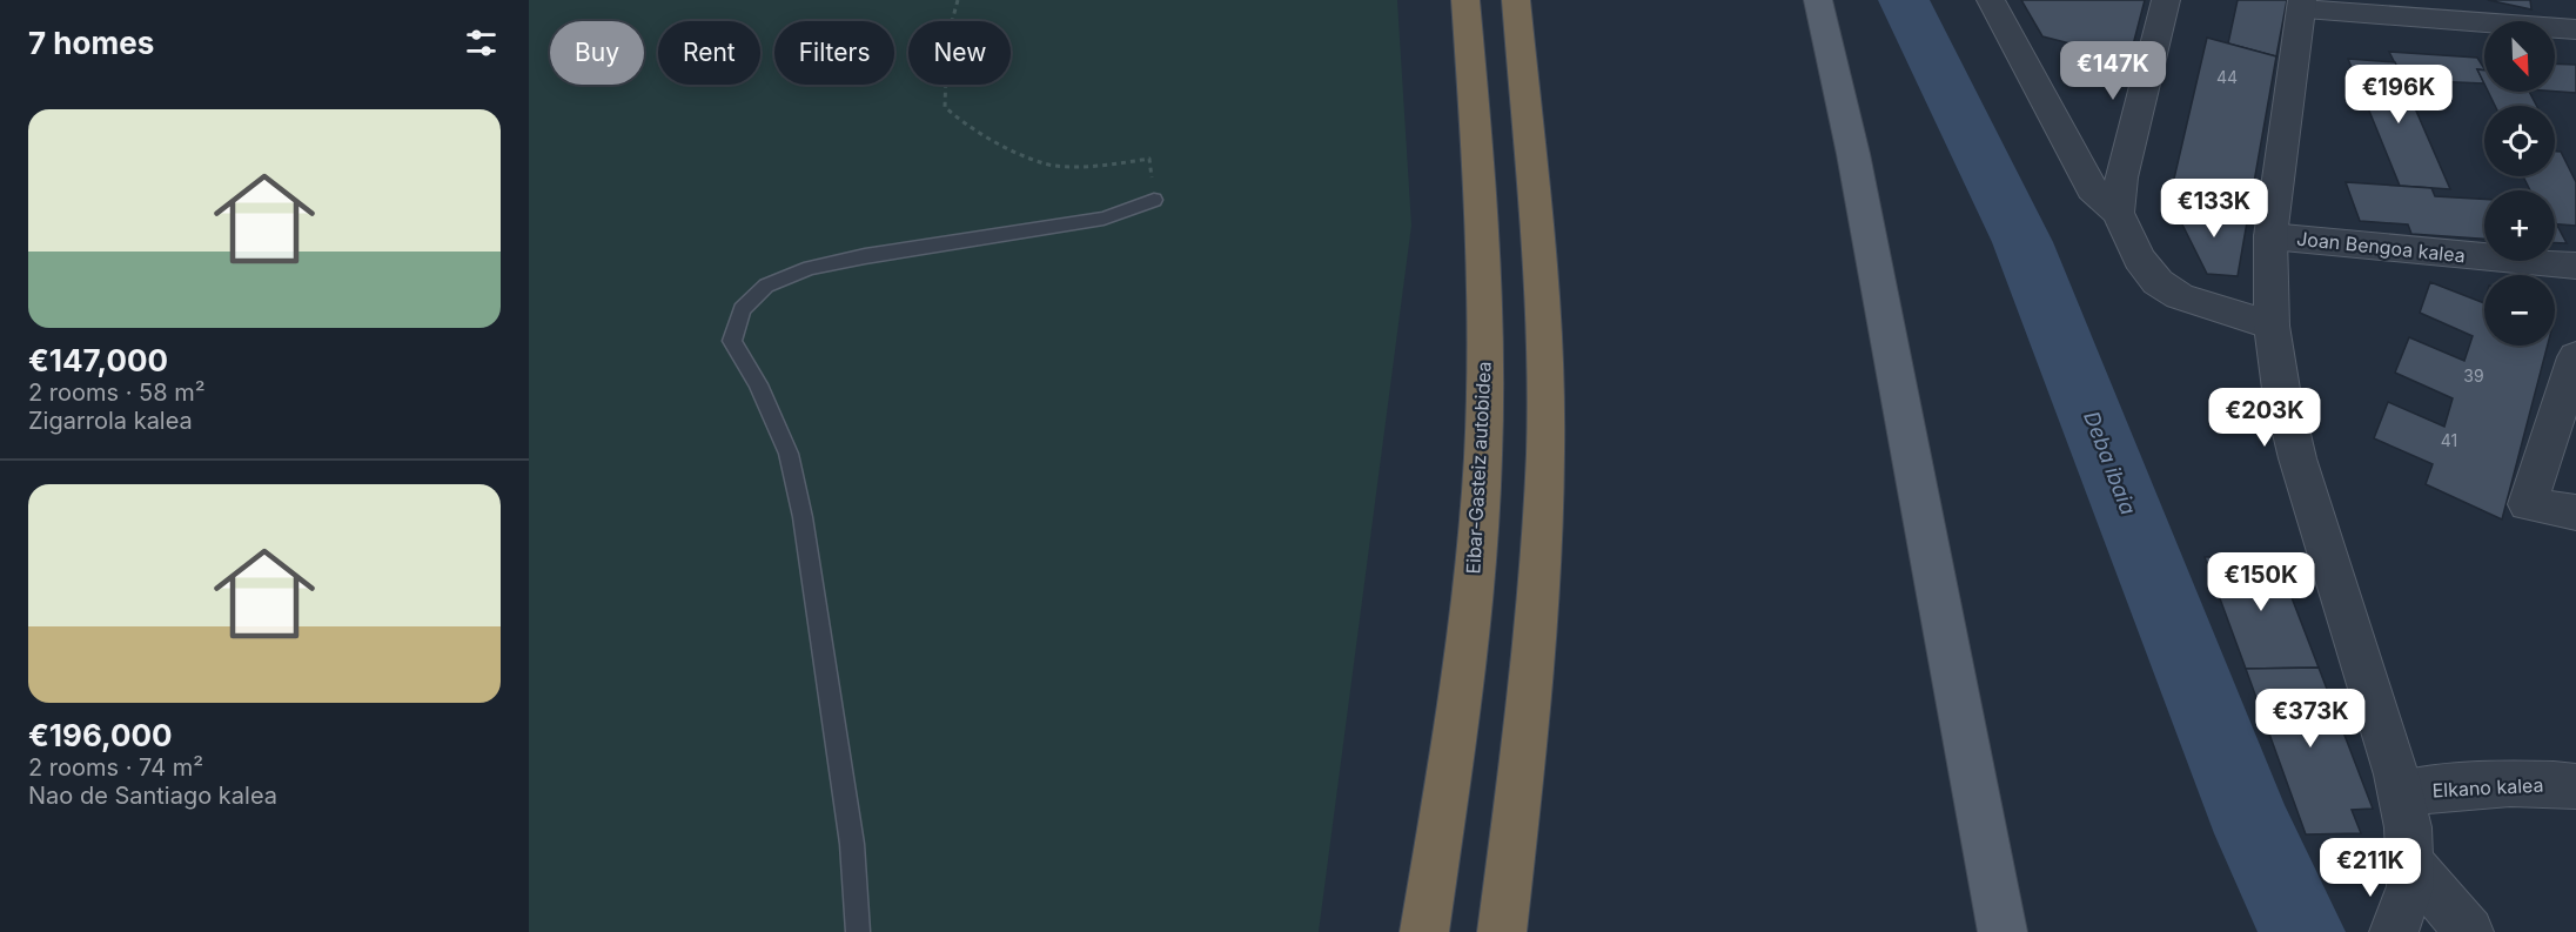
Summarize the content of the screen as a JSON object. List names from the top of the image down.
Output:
{
  "streets": {
    "highway": ["Eibar-Gasteiz autobidea"],
    "street": ["Joan Bengoa kalea", "Elkano kalea"]
  },
  "water": ["Deba ibaia"],
  "house_numbers": ["44", "39", "41"],
  "north": "bottom right",
  "page": {
    "heading": "7 homes",
    "map_buttons": ["+", "−"],
    "chip": [
      "Buy",
      "Rent",
      "Filters",
      "New"
    ],
    "price": [
      "€147K",
      "€196K",
      "€133K",
      "€203K",
      "€150K",
      "€373K",
      "€211K"
    ],
    "list": [
      {
        "name": "€147,000",
        "note": "2 rooms · 58 m² · Zigarrola kalea"
      },
      {
        "name": "€196,000",
        "note": "2 rooms · 74 m² · Nao de Santiago kalea"
      }
    ]
  }
}
